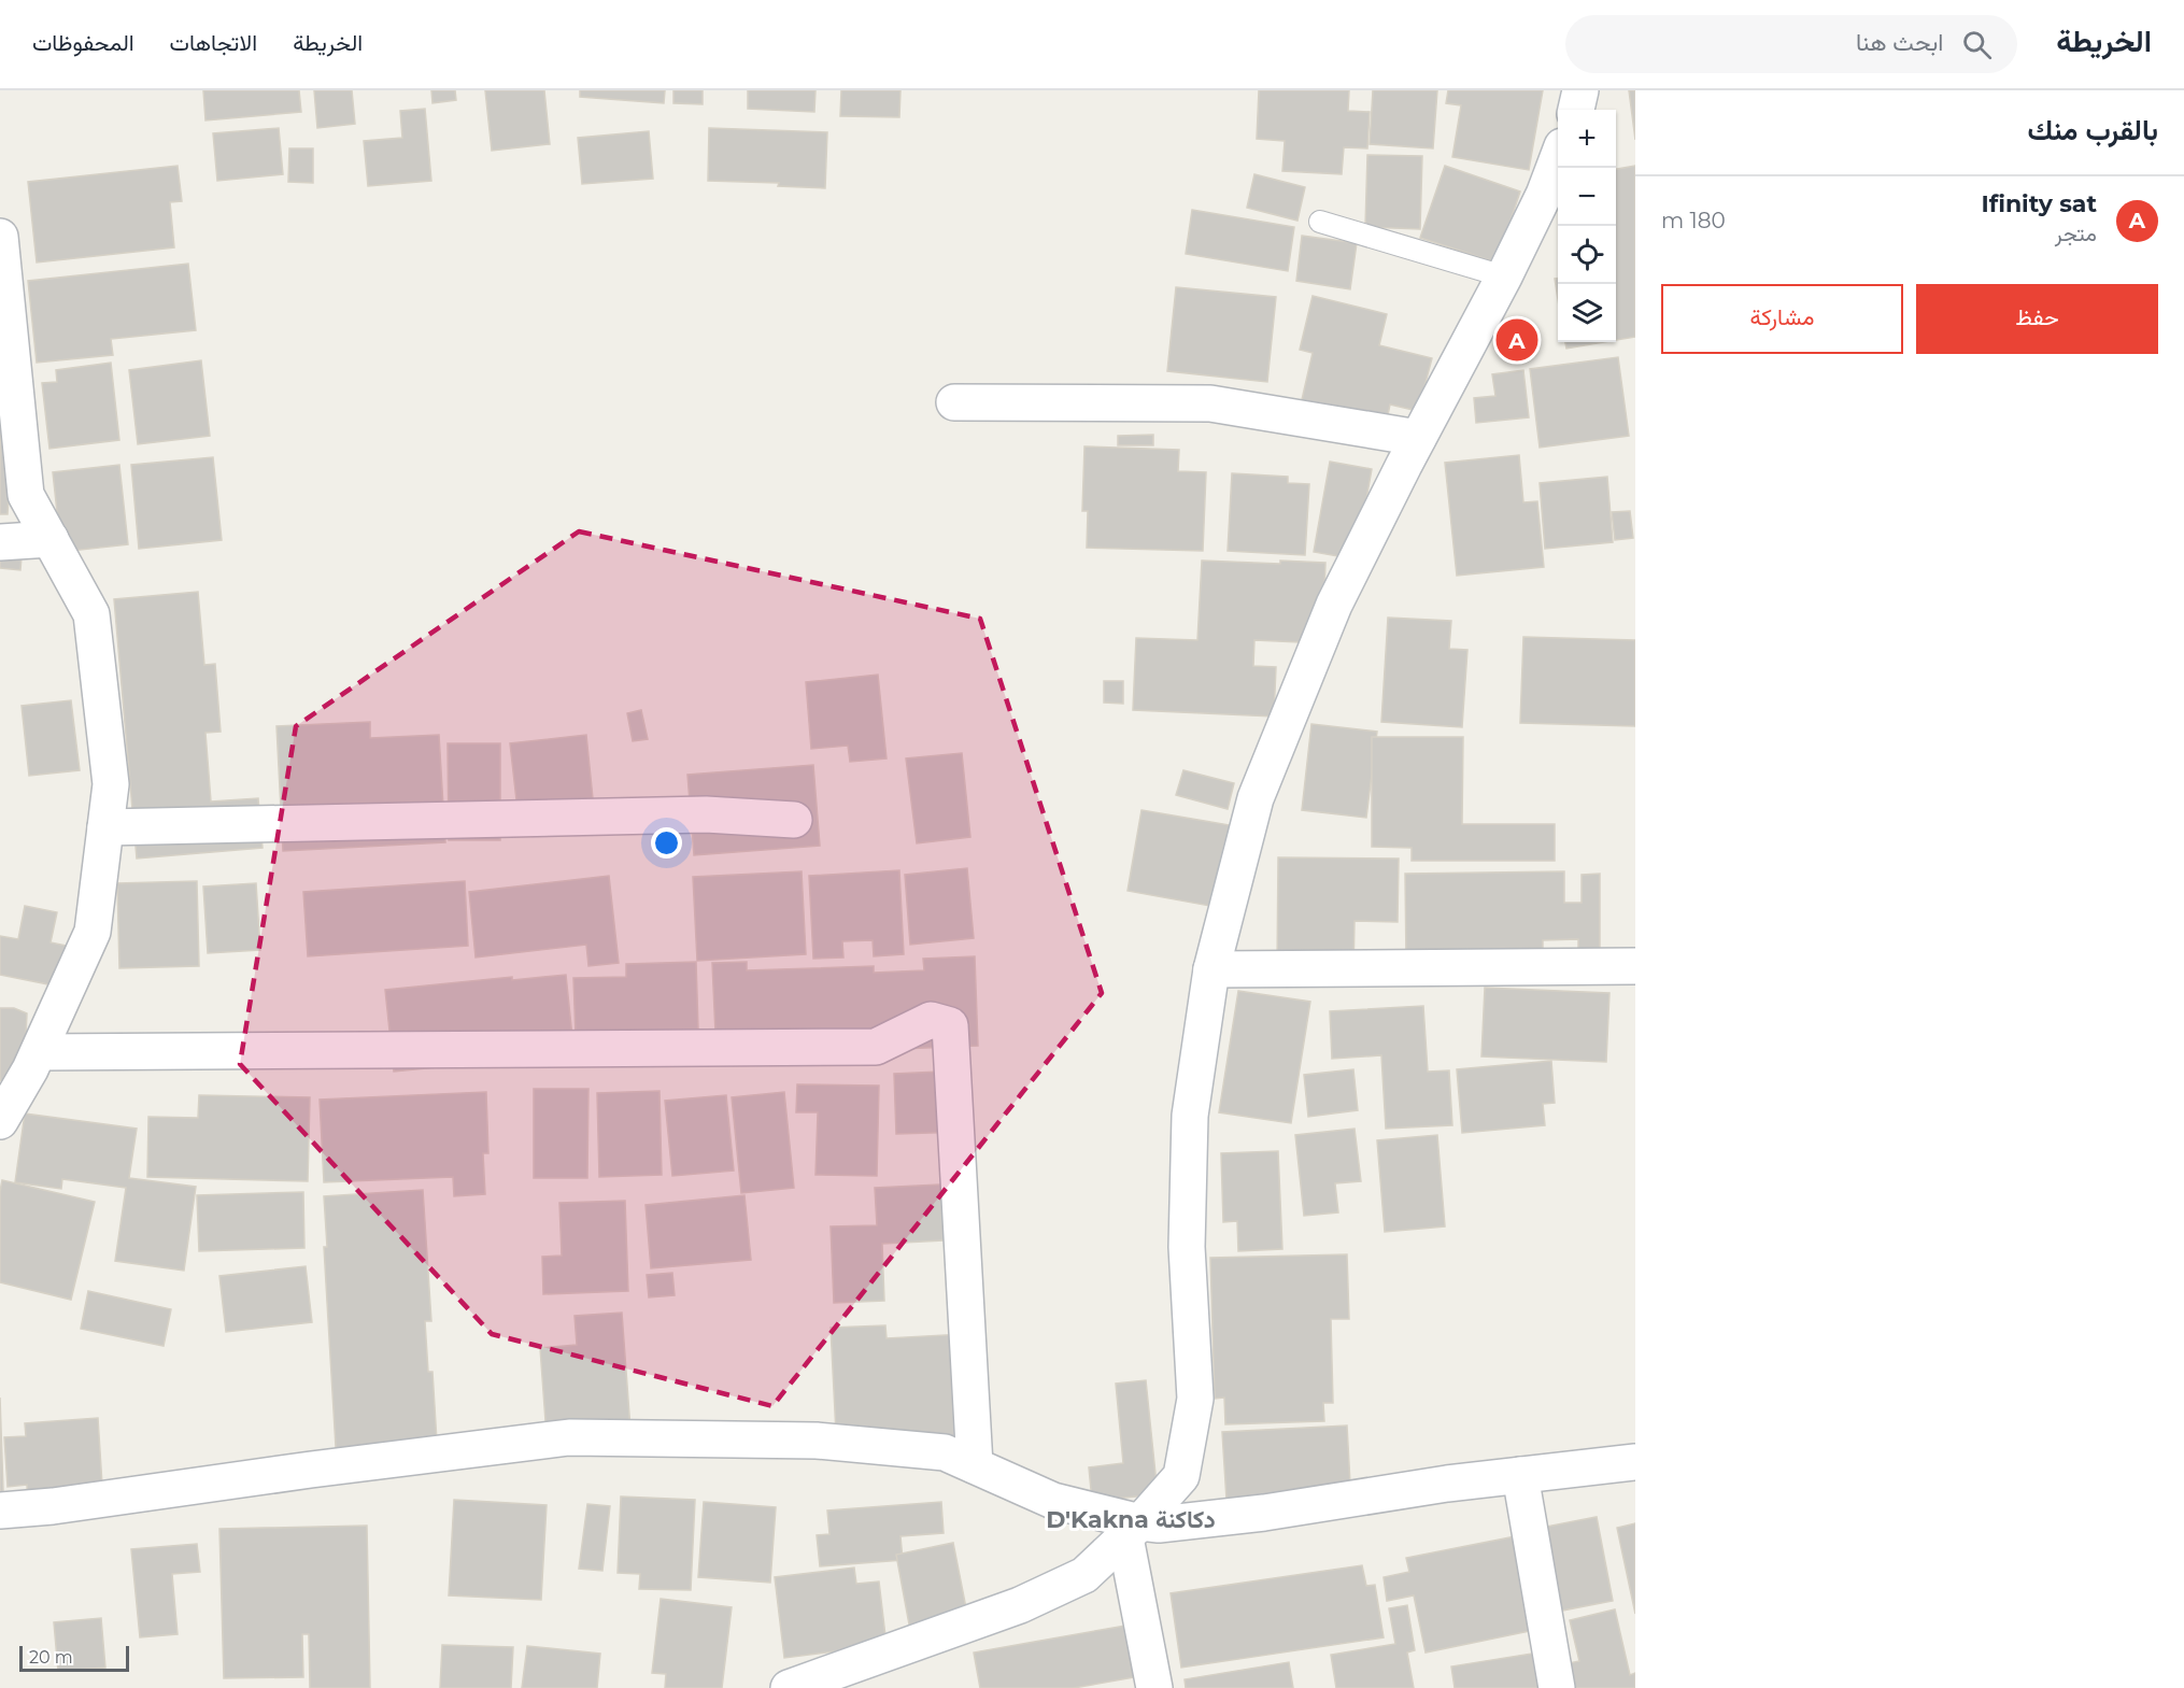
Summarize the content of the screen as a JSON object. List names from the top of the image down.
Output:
{
  "districts": ["D'Kakna دكاكنة"],
  "scale_bar": "20 m",
  "page": {
    "header": "الخريطة",
    "search": "ابحث هنا",
    "nav": ["الخريطة", "الاتجاهات", "المحفوظات"],
    "heading": "بالقرب منك",
    "map_buttons": ["+", "−"],
    "list": [
      {
        "mark": "A",
        "name": "Ifinity sat",
        "note": "متجر",
        "value": "180 m"
      }
    ],
    "buttons": ["حفظ", "مشاركة"],
    "pins": "A",
    "scale": "20 m"
  }
}
